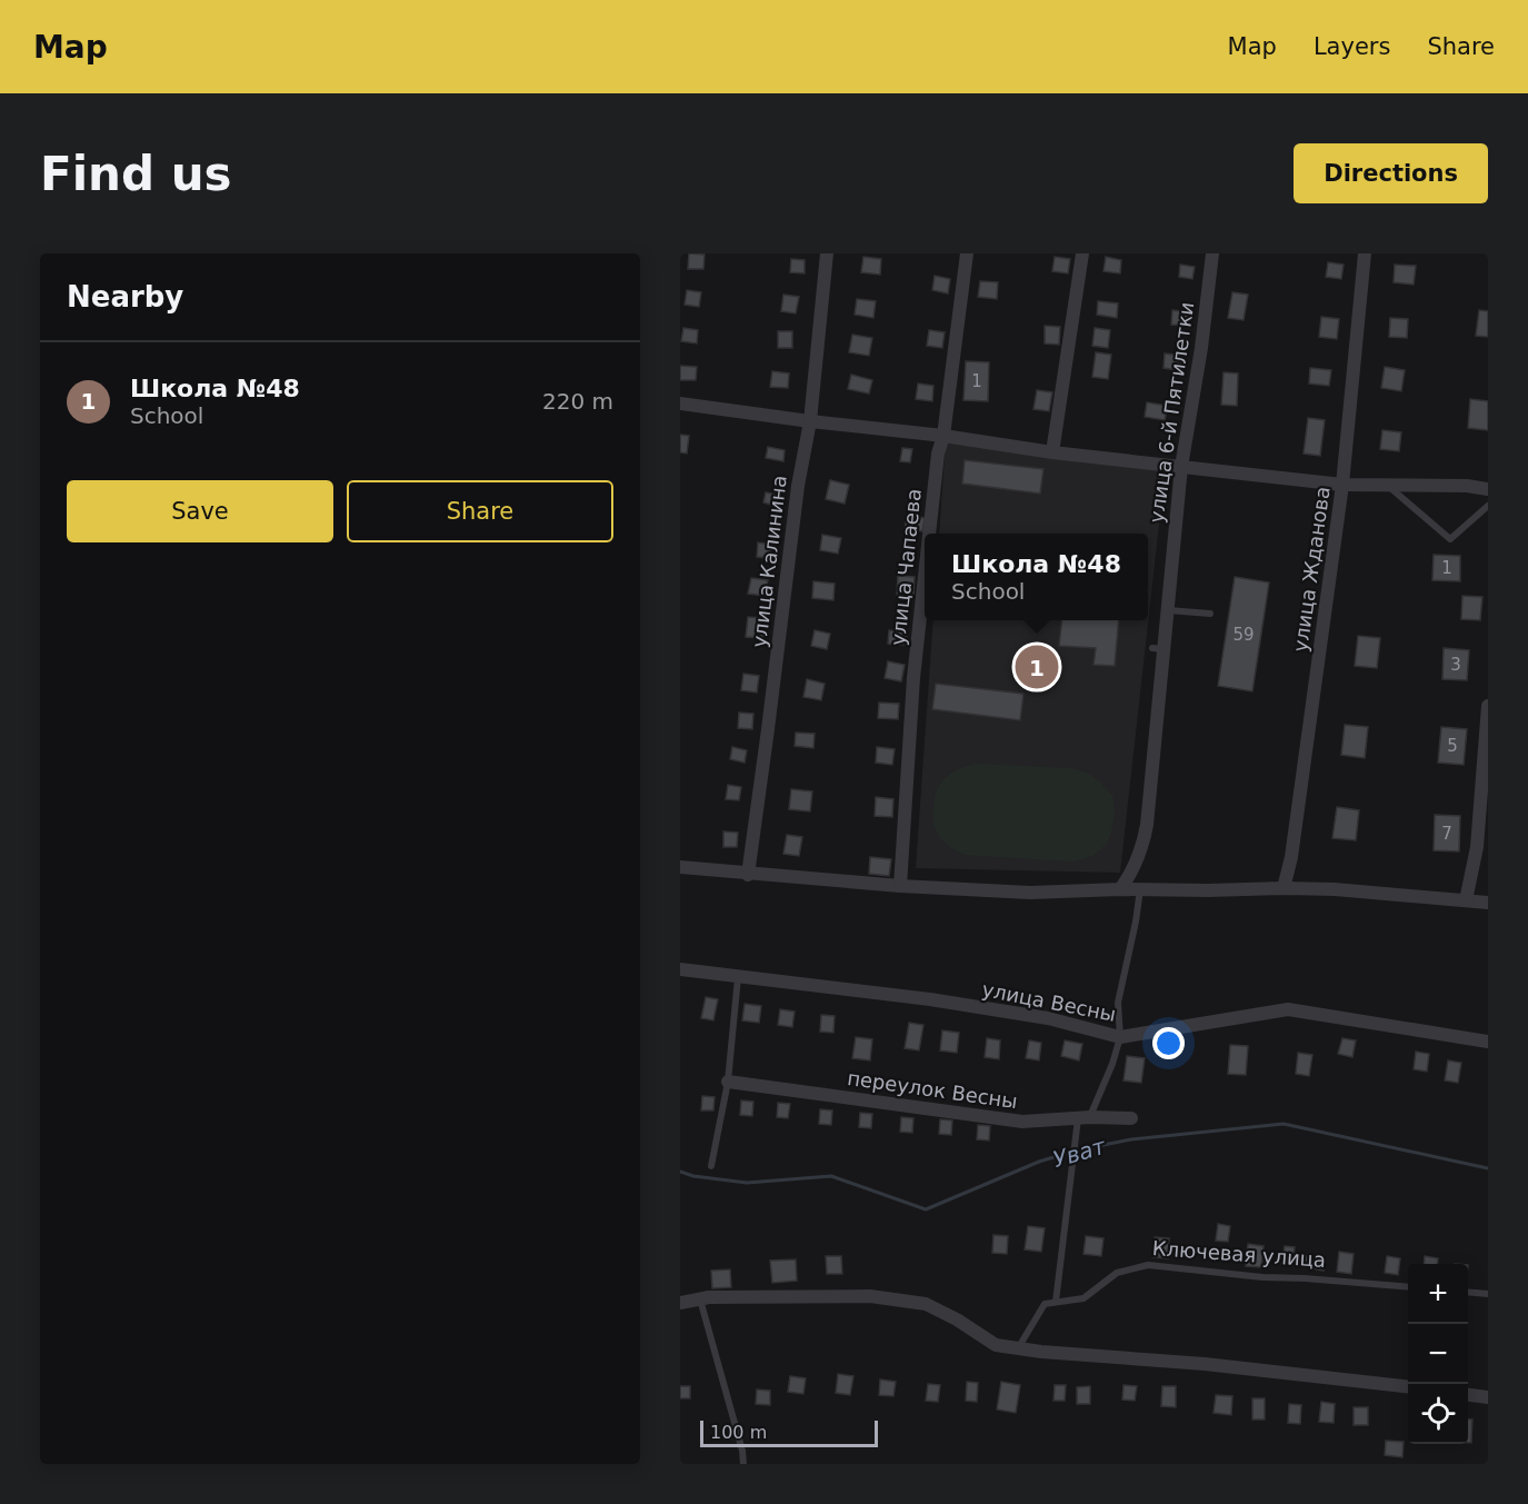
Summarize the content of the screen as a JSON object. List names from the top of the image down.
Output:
{
  "streets": {
    "street": [
      "улица 6-й Пятилетки",
      "улица Калинина",
      "улица Чапаева",
      "улица Жданова",
      "улица Весны",
      "переулок Весны"
    ],
    "lane": ["Ключевая улица"]
  },
  "water": ["Уват"],
  "house_numbers": [
    "1",
    "1",
    "59",
    "3",
    "5",
    "7"
  ],
  "scale_bar": "100 m",
  "page": {
    "header": "Map",
    "nav": ["Map", "Layers", "Share"],
    "buttons": [
      "Directions",
      ["Save", "Share"]
    ],
    "title": "Find us",
    "heading": "Nearby",
    "list": [
      {
        "mark": "1",
        "name": "Школа №48",
        "note": "School",
        "value": "220 m"
      }
    ],
    "popup": ["Школа №48", "School"],
    "pins": "1",
    "map_buttons": ["+", "−"],
    "scale": "100 m"
  }
}
